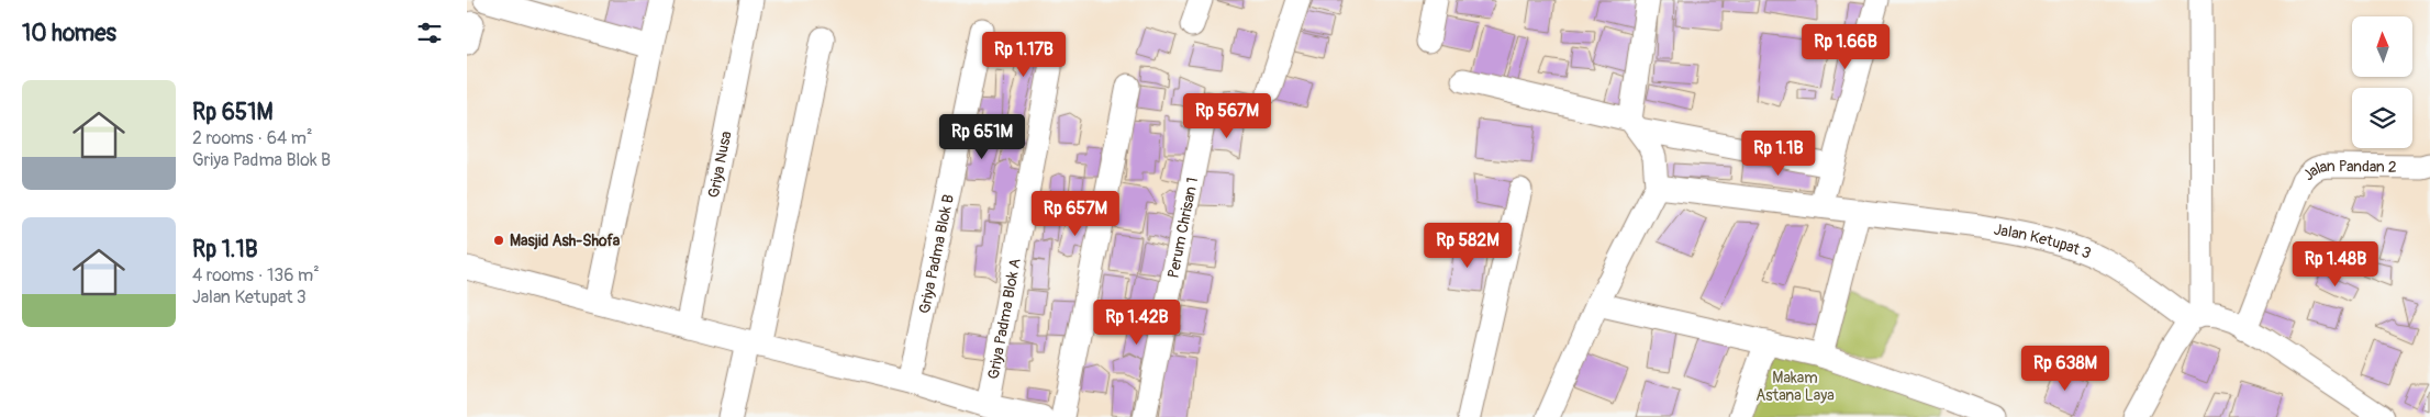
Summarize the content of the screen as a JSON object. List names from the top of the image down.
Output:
{
  "streets": {
    "street": [
      "Griya Nusa",
      "Jalan Pandan 2",
      "Perum Chrisan 1",
      "Jalan Ketupat 3",
      "Griya Padma Blok B",
      "Griya Padma Blok A"
    ]
  },
  "crossings": [
    ["Jalan Pandan 2", "Jalan Ketupat 3"]
  ],
  "parks": ["Makam Astana Laya"],
  "places": ["Masjid Ash-Shofa"],
  "north": "top",
  "page": {
    "heading": "10 homes",
    "price": [
      "Rp 1.66B",
      "Rp 1.17B",
      "Rp 567M",
      "Rp 651M",
      "Rp 1.1B",
      "Rp 657M",
      "Rp 582M",
      "Rp 1.48B",
      "Rp 1.42B",
      "Rp 638M"
    ],
    "list": [
      {
        "name": "Rp 651M",
        "note": "2 rooms · 64 m² · Griya Padma Blok B"
      },
      {
        "name": "Rp 1.1B",
        "note": "4 rooms · 136 m² · Jalan Ketupat 3"
      }
    ]
  }
}
